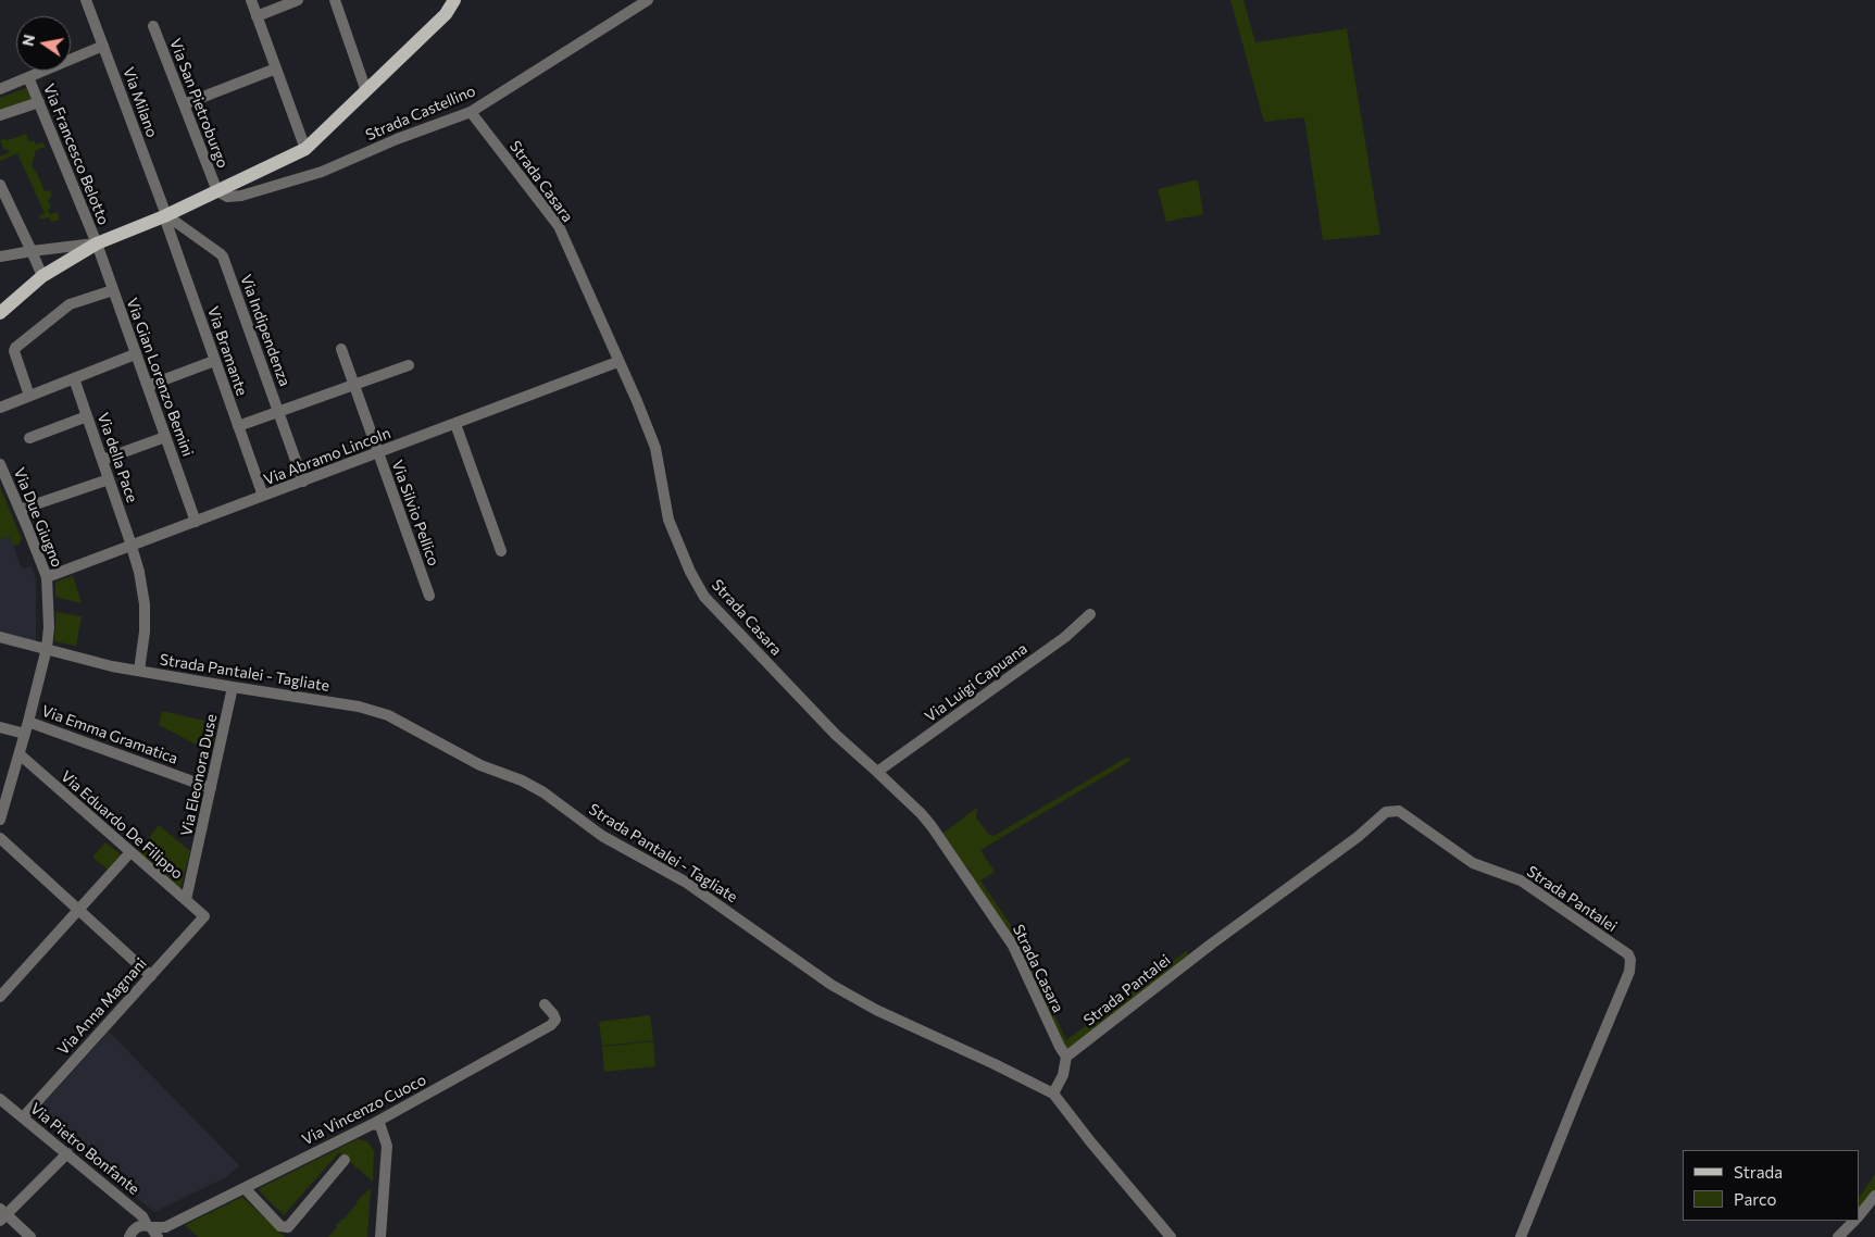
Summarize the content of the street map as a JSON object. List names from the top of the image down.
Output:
{
  "streets": {
    "street": [
      "Via Milano",
      "Via San Pietroburgo",
      "Strada Castellino",
      "Via Francesco Belotto",
      "Strada Casara",
      "Via Indipendenza",
      "Via Bramante",
      "Via Gian Lorenzo Bemini",
      "Via Abramo Lincoln",
      "Via della Pace",
      "Via Silvio Pellico",
      "Via Due Giugno",
      "Strada Pantalei - Tagliate",
      "Via Luigi Capuana",
      "Via Emma Gramatica",
      "Via Eleonora Duse",
      "Via Eduardo De Filippo",
      "Strada Pantalei",
      "Via Anna Magnani",
      "Via Vincenzo Cuoco",
      "Via Pietro Bonfante"
    ]
  },
  "crossings": [
    ["Via Milano", "Via Indipendenza"],
    ["Via Milano", "Via Bramante"],
    ["Via San Pietroburgo", "Strada Castellino"],
    ["Strada Castellino", "Strada Casara"],
    ["Via Francesco Belotto", "Via Gian Lorenzo Bemini"],
    ["Strada Casara", "Via Abramo Lincoln"],
    ["Strada Casara", "Via Luigi Capuana"],
    ["Strada Casara", "Strada Pantalei"],
    ["Via Indipendenza", "Via Bramante"],
    ["Via Indipendenza", "Via Abramo Lincoln"],
    ["Via Bramante", "Via Abramo Lincoln"],
    ["Via Gian Lorenzo Bemini", "Via Abramo Lincoln"],
    ["Via Abramo Lincoln", "Via della Pace"],
    ["Via Abramo Lincoln", "Via Silvio Pellico"],
    ["Via Abramo Lincoln", "Via Due Giugno"],
    ["Via della Pace", "Strada Pantalei - Tagliate"],
    ["Via Due Giugno", "Strada Pantalei - Tagliate"],
    ["Via Due Giugno", "Via Emma Gramatica"],
    ["Via Due Giugno", "Via Eduardo De Filippo"],
    ["Strada Pantalei - Tagliate", "Via Eleonora Duse"],
    ["Via Emma Gramatica", "Via Eleonora Duse"],
    ["Via Eleonora Duse", "Via Eduardo De Filippo"],
    ["Via Eduardo De Filippo", "Via Anna Magnani"],
    ["Via Anna Magnani", "Via Pietro Bonfante"],
    ["Via Vincenzo Cuoco", "Via Pietro Bonfante"]
  ],
  "legend": ["Strada", "Parco"],
  "north": "left"
}
